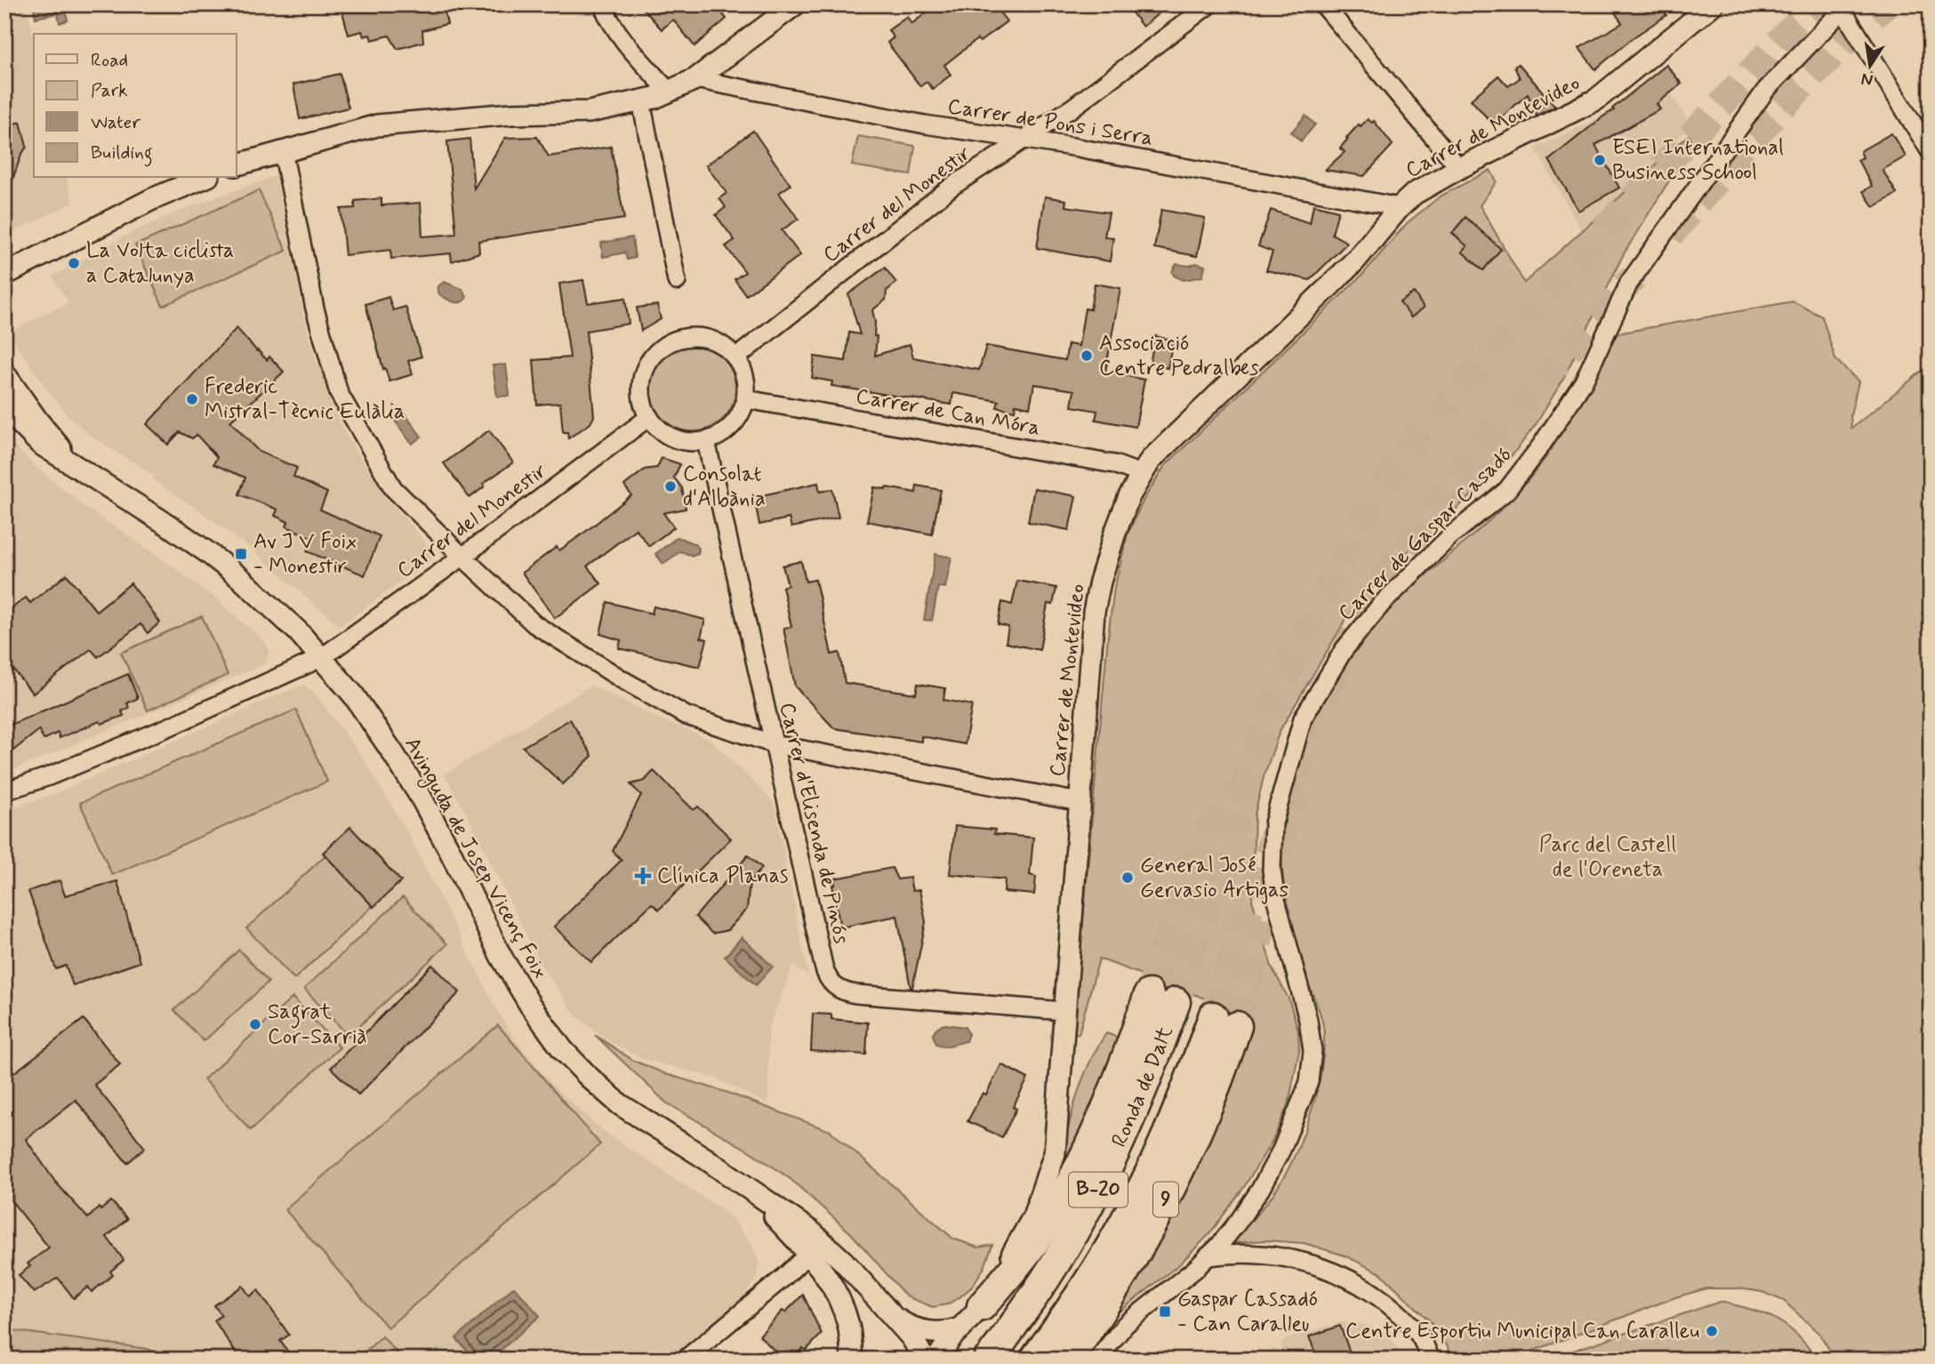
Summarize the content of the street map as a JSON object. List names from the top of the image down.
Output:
{
  "streets": {
    "highway": ["Ronda de Dalt", "B-20", "9"],
    "street": [
      "Carrer de Pons i Serra",
      "Carrer de Montevideo",
      "Carrer del Monestir",
      "Carrer de Can Móra",
      "Carrer de Gaspar Casadó",
      "Carrer d'Elisenda de Pinós",
      "Avinguda de Josep Vicenç Foix"
    ]
  },
  "crossings": [
    ["Carrer de Pons i Serra", "Carrer de Montevideo"],
    ["Carrer de Pons i Serra", "Carrer del Monestir"],
    ["Carrer de Montevideo", "Carrer de Can Móra"],
    ["Carrer de Montevideo", "Carrer d'Elisenda de Pinós"],
    ["Carrer de Montevideo", "Ronda de Dalt"],
    ["Carrer del Monestir", "Carrer de Can Móra"],
    ["Carrer del Monestir", "Carrer d'Elisenda de Pinós"],
    ["Carrer del Monestir", "Avinguda de Josep Vicenç Foix"],
    ["Carrer de Can Móra", "Carrer d'Elisenda de Pinós"],
    ["Ronda de Dalt", "9"]
  ],
  "parks": ["Parc del Castell de l'Oreneta"],
  "places": {
    "other": [
      "ESEI International Business School",
      "La Volta ciclista a Catalunya",
      "Associació Centre Pedralbes",
      "Frederic Mistral-Tècnic Eulàlia",
      "Consolat d'Albània",
      "General José Gervasio Artigas",
      "Sagrat Cor-Sarrià",
      "Centre Esportiu Municipal Can Caralleu"
    ],
    "transit": ["Av J V Foix - Monestir", "Gaspar Cassadó - Can Caralleu"],
    "health": ["Clínica Planas"]
  },
  "legend": [
    "Road",
    "Park",
    "Water",
    "Building"
  ],
  "north": "bottom"
}
